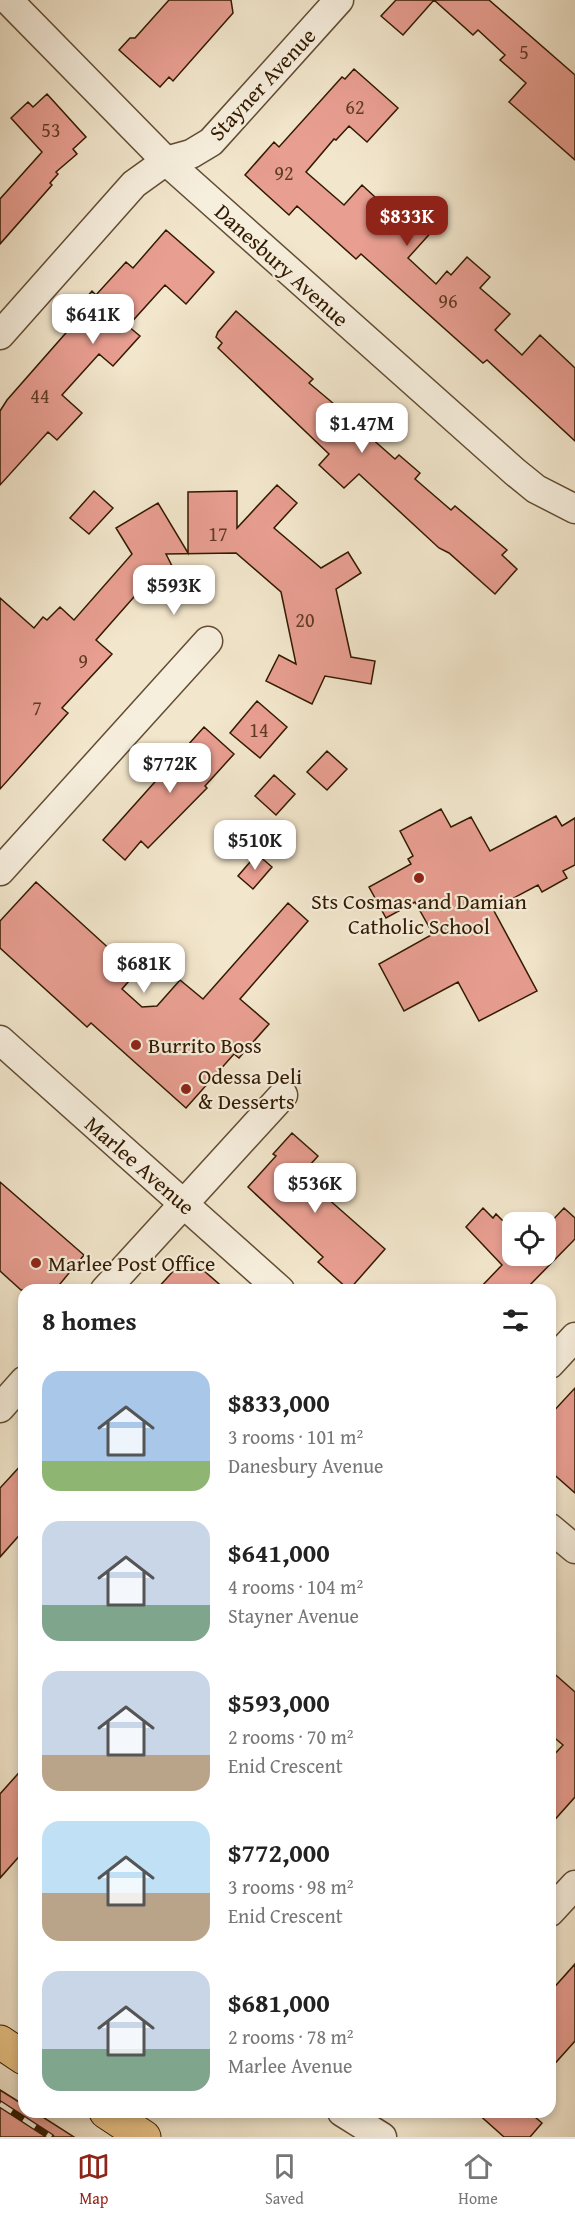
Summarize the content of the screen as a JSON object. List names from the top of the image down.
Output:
{
  "streets": {
    "street": ["Stayner Avenue", "Danesbury Avenue", "Marlee Avenue"]
  },
  "crossings": [
    ["Stayner Avenue", "Danesbury Avenue"]
  ],
  "places": [
    "Sts Cosmas and Damian Catholic School",
    "Burrito Boss",
    "Odessa Deli & Desserts",
    "Marlee Post Office"
  ],
  "house_numbers": [
    "5",
    "62",
    "53",
    "92",
    "96",
    "44",
    "17",
    "20",
    "9",
    "7",
    "14"
  ],
  "page": {
    "price": [
      "$833K",
      "$641K",
      "$1.47M",
      "$593K",
      "$772K",
      "$510K",
      "$681K",
      "$536K"
    ],
    "heading": "8 homes",
    "list": [
      {
        "name": "$833,000",
        "note": "3 rooms · 101 m² · Danesbury Avenue"
      },
      {
        "name": "$641,000",
        "note": "4 rooms · 104 m² · Stayner Avenue"
      },
      {
        "name": "$593,000",
        "note": "2 rooms · 70 m² · Enid Crescent"
      },
      {
        "name": "$772,000",
        "note": "3 rooms · 98 m² · Enid Crescent"
      },
      {
        "name": "$681,000",
        "note": "2 rooms · 78 m² · Marlee Avenue"
      }
    ],
    "tabs": ["Map", "Saved", "Home"]
  }
}
